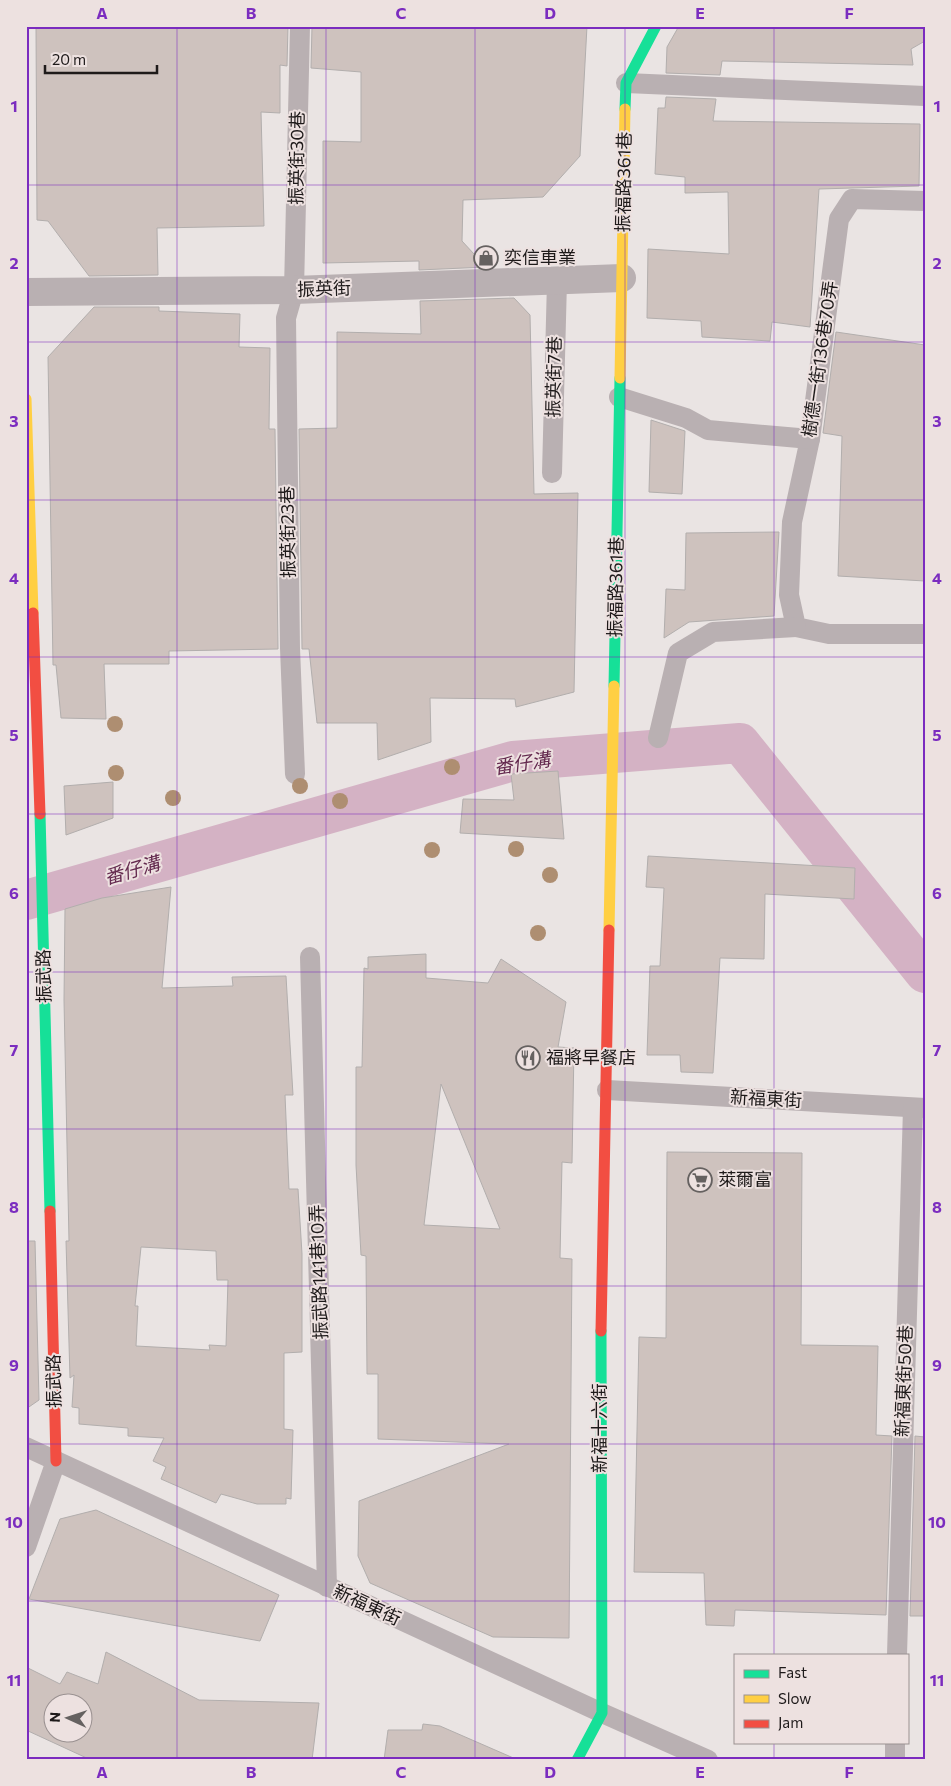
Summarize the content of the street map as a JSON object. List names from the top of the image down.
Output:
{
  "streets": {
    "street": [
      "振福路361巷",
      "振英街",
      "振武路",
      "新福十六街"
    ],
    "lane": [
      "振英街30巷",
      "樹德一街136巷70弄",
      "振英街7巷",
      "振英街23巷",
      "新福東街",
      "振武路141巷10弄",
      "新福東街50巷"
    ]
  },
  "crossings": [
    ["振英街30巷", "振英街"],
    ["振英街30巷", "振英街23巷"],
    ["振福路361巷", "振英街"],
    ["振福路361巷", "新福東街"],
    ["振福路361巷", "新福十六街"],
    ["振英街", "振英街7巷"],
    ["振英街", "振英街23巷"],
    ["振武路", "新福東街"],
    ["新福東街", "振武路141巷10弄"],
    ["新福東街", "新福東街50巷"],
    ["新福東街", "新福十六街"]
  ],
  "water": ["番仔溝"],
  "places": {
    "shop": ["奕信車業"],
    "restaurant": ["福將早餐店"],
    "supermarket": ["萊爾富"]
  },
  "legend": ["Fast", "Slow", "Jam"],
  "scale_bar": "20 m",
  "north": "left",
  "grid": {
    "columns": [
      "A",
      "B",
      "C",
      "D",
      "E",
      "F"
    ],
    "rows": [
      "1",
      "2",
      "3",
      "4",
      "5",
      "6",
      "7",
      "8",
      "9",
      "10",
      "11"
    ]
  }
}
